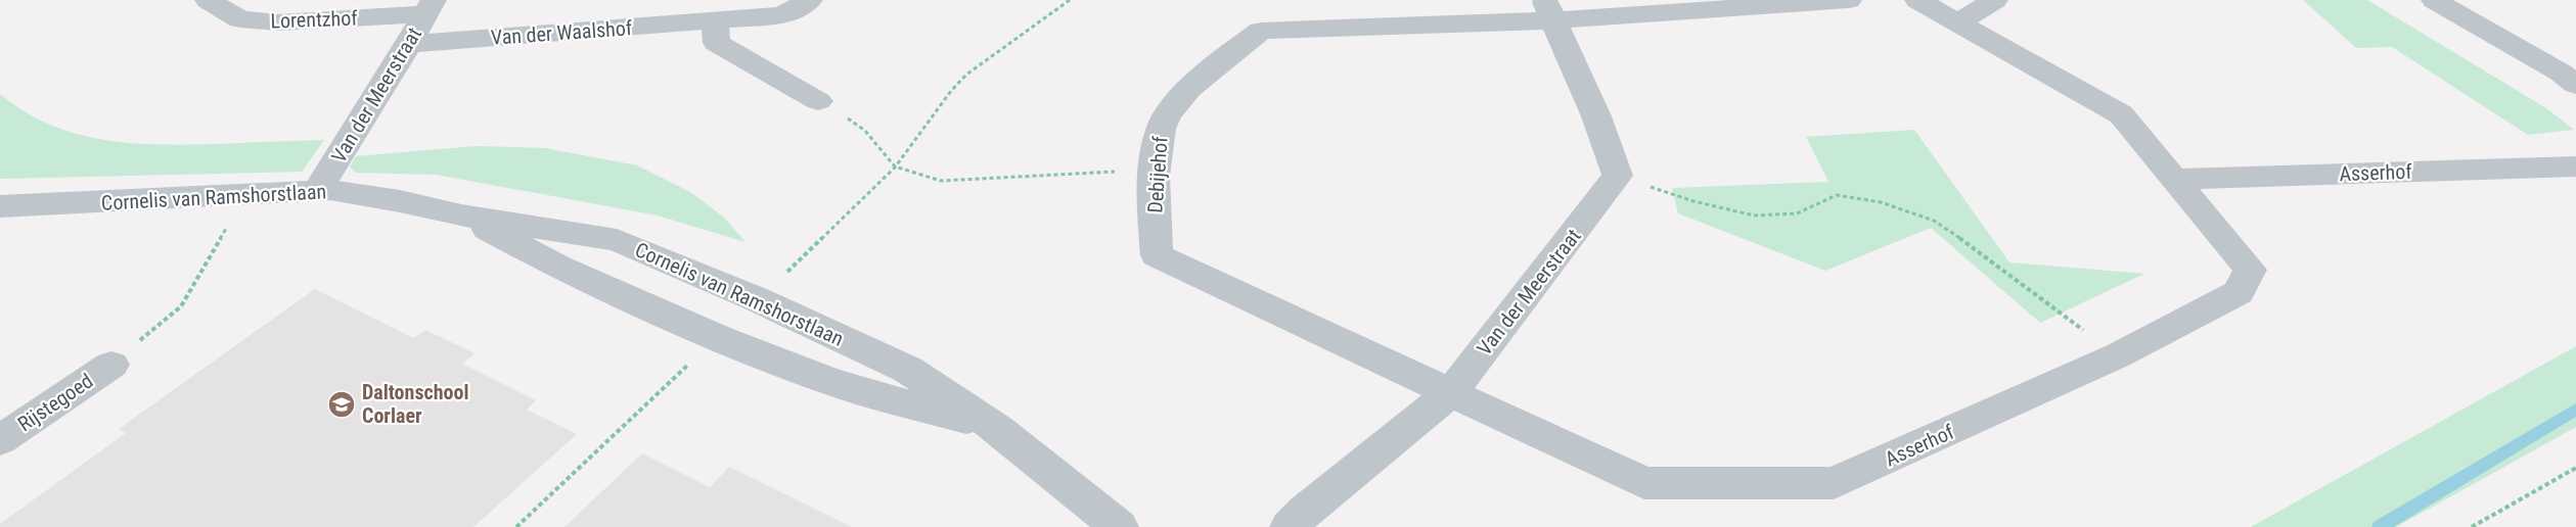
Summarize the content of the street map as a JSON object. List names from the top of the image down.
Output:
{
  "streets": {
    "street": [
      "Lorentzhof",
      "Van der Waalshof",
      "Van der Meerstraat",
      "Asserhof",
      "Debijehof",
      "Cornelis van Ramshorstlaan",
      "Rijstegoed"
    ]
  },
  "crossings": [
    ["Lorentzhof", "Van der Meerstraat"],
    ["Van der Waalshof", "Van der Meerstraat"],
    ["Van der Meerstraat", "Asserhof"],
    ["Van der Meerstraat", "Debijehof"],
    ["Van der Meerstraat", "Cornelis van Ramshorstlaan"],
    ["Asserhof", "Debijehof"]
  ],
  "places": {
    "school or university": ["Daltonschool Corlaer"]
  }
}
